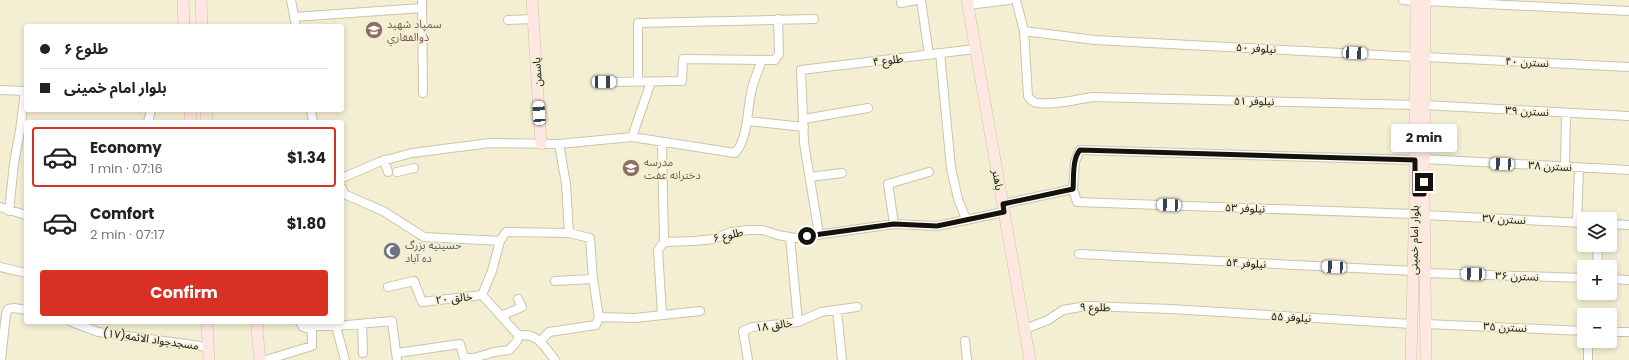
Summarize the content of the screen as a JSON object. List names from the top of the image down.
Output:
{
  "streets": {
    "main road": ["یاسمن", "باهنر", "بلوار امام خمینی"],
    "street": [
      "نیلوفر ۵۰",
      "طلوع ۴",
      "نسترن ۴۰",
      "نیلوفر ۵۱",
      "نسترن ۳۹",
      "نسترن ۳۸",
      "نیلوفر ۵۳",
      "نسترن ۳۷",
      "طلوع ۶",
      "نیلوفر ۵۴",
      "نسترن ۳۶",
      "خالق ۲۰",
      "طلوع ۹",
      "نیلوفر ۵۵",
      "خالق ۱۸",
      "نسترن ۳۵",
      "مسجدجواد الائمه(۱۷)"
    ]
  },
  "crossings": [
    ["نیلوفر ۵۰", "نسترن ۴۰"],
    ["نیلوفر ۵۰", "نیلوفر ۵۱"],
    ["نیلوفر ۵۰", "بلوار امام خمینی"],
    ["طلوع ۴", "باهنر"],
    ["نسترن ۴۰", "بلوار امام خمینی"],
    ["نیلوفر ۵۱", "نسترن ۳۹"],
    ["نیلوفر ۵۱", "بلوار امام خمینی"],
    ["نسترن ۳۹", "بلوار امام خمینی"],
    ["نسترن ۳۸", "نیلوفر ۵۳"],
    ["نسترن ۳۸", "طلوع ۶"],
    ["نسترن ۳۸", "بلوار امام خمینی"],
    ["باهنر", "طلوع ۶"],
    ["باهنر", "طلوع ۹"],
    ["نیلوفر ۵۳", "نسترن ۳۷"],
    ["نیلوفر ۵۳", "طلوع ۶"],
    ["نیلوفر ۵۳", "بلوار امام خمینی"],
    ["نسترن ۳۷", "بلوار امام خمینی"],
    ["بلوار امام خمینی", "نیلوفر ۵۴"],
    ["بلوار امام خمینی", "نسترن ۳۶"],
    ["بلوار امام خمینی", "نیلوفر ۵۵"],
    ["بلوار امام خمینی", "نسترن ۳۵"],
    ["طلوع ۹", "نیلوفر ۵۵"]
  ],
  "places": {
    "school or university": ["سمپاد شهيد ذوالفقاري", "مدرسه دخترانه عفت"],
    "mosque": ["حسینیه بزرگ ده آباد"]
  },
  "page": {
    "banner": ["طلوع ۶", "بلوار امام خمینی"],
    "bubble": "2 min",
    "list": [
      {
        "name": "Economy",
        "note": "1 min · 07:16",
        "value": "$1.34"
      },
      {
        "name": "Comfort",
        "note": "2 min · 07:17",
        "value": "$1.80"
      }
    ],
    "map_buttons": ["+", "−"],
    "buttons": "Confirm"
  }
}
